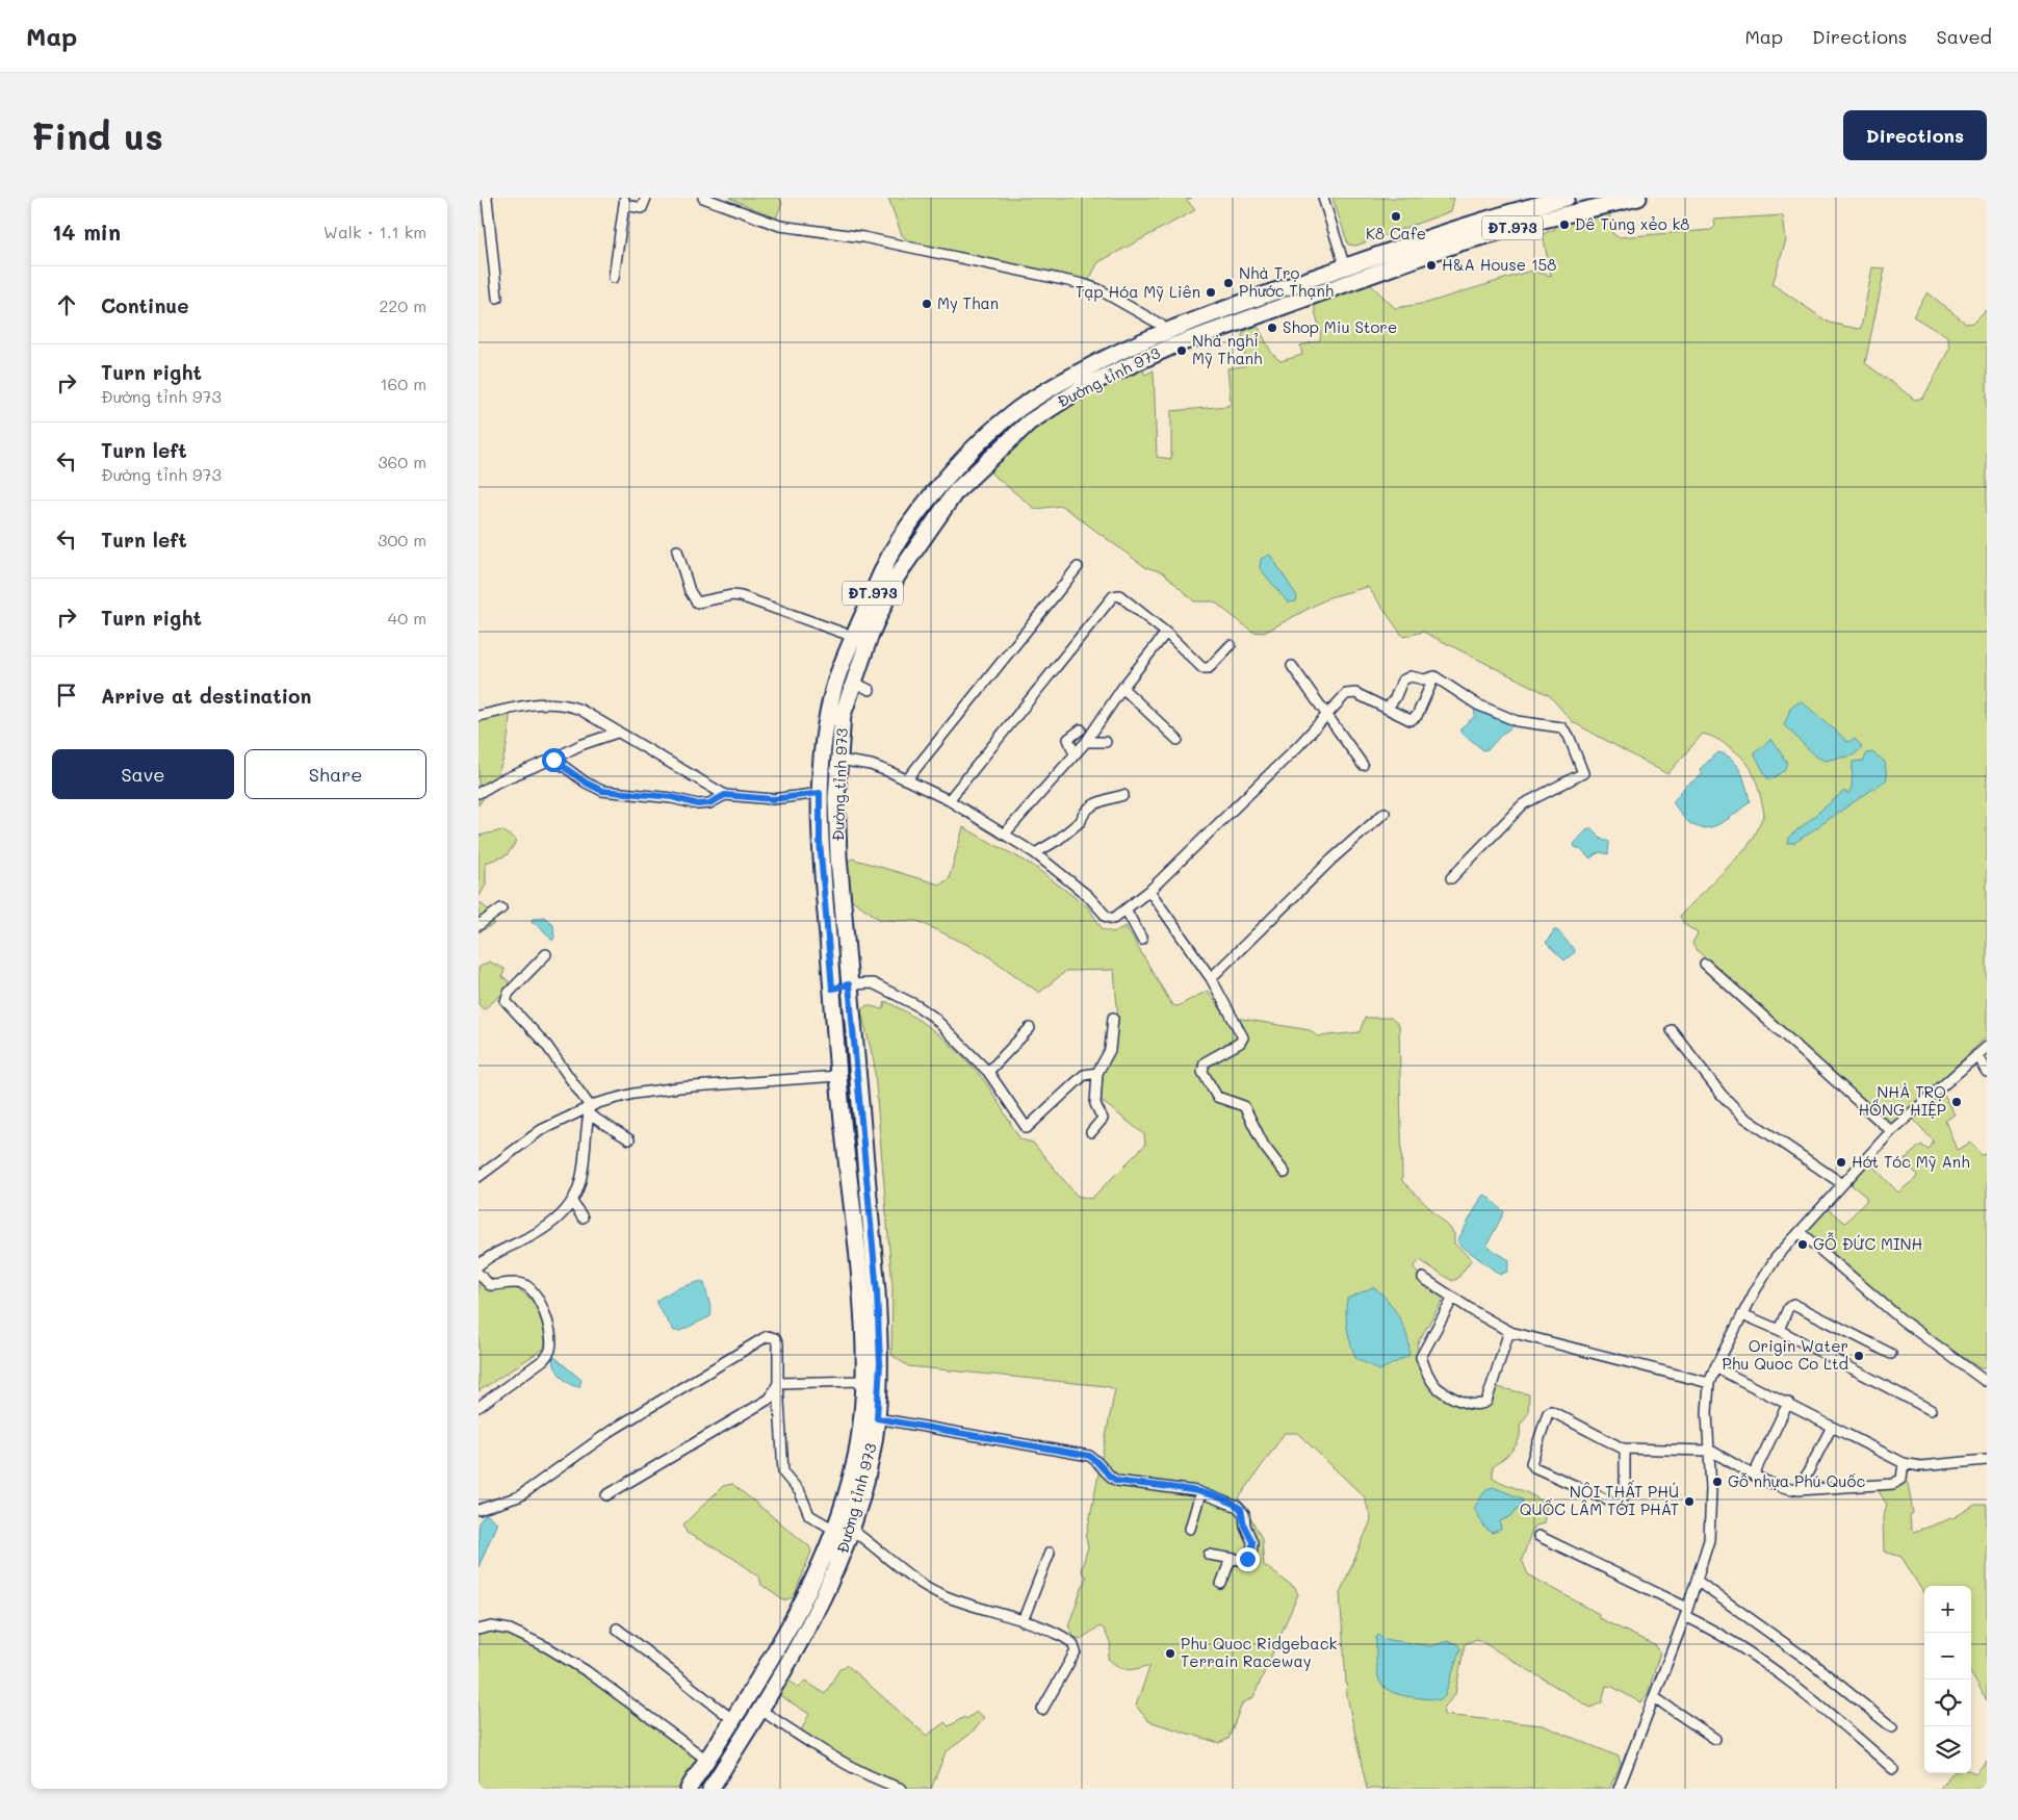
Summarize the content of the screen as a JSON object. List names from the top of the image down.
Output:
{
  "streets": {
    "main road": ["ĐT.973", "Đường tỉnh 973"]
  },
  "places": [
    "K8 Cafe",
    "Dê Tùng xẻo k8",
    "H&A House 158",
    "Nhà Trọ Phước Thạnh",
    "Tạp Hóa Mỹ Liên",
    "My Than",
    "Shop Miu Store",
    "Nhà nghỉ Mỹ Thanh",
    "NHÀ TRỌ HỒNG HIỆP",
    "Hớt Tóc Mỹ Anh",
    "GỖ ĐỨC MINH",
    "Origin Water Phu Quoc Co Ltd",
    "Gỗ nhựa Phú Quốc",
    "NỘI THẤT PHÚ QUỐC LÂM TỚI PHÁT",
    "Phu Quoc Ridgeback Terrain Raceway"
  ],
  "page": {
    "header": "Map",
    "nav": ["Map", "Directions", "Saved"],
    "buttons": [
      "Directions",
      ["Save", "Share"]
    ],
    "title": "Find us",
    "heading": ["14 min", "Walk · 1.1 km"],
    "list": [
      ["Continue", "220 m"],
      ["Turn right", "Đường tỉnh 973", "160 m"],
      ["Turn left", "Đường tỉnh 973", "360 m"],
      ["Turn left", "300 m"],
      ["Turn right", "40 m"],
      "Arrive at destination"
    ],
    "map_buttons": ["+", "−"]
  }
}
